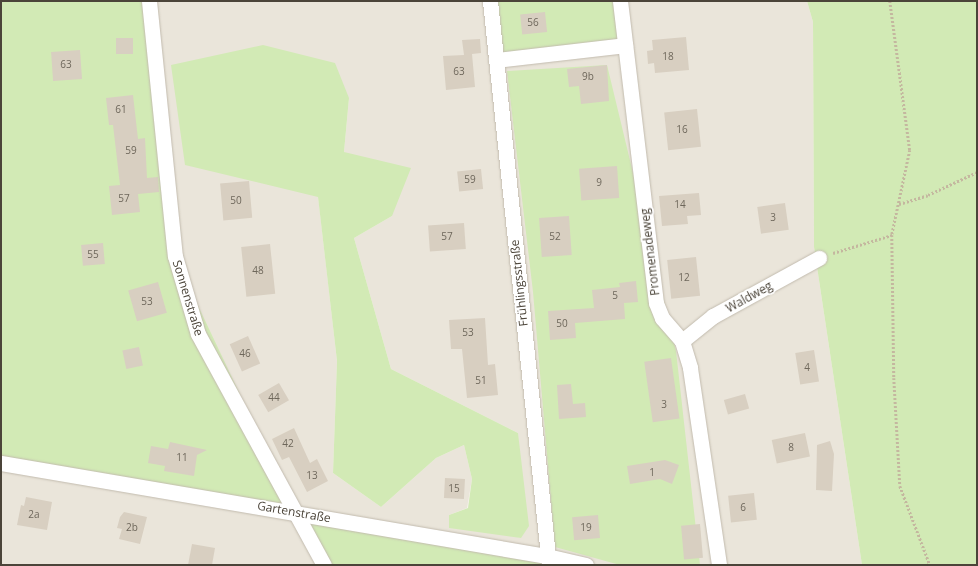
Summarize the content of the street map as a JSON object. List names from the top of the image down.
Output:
{
  "streets": {
    "street": [
      "Promenadeweg",
      "Frühlingsstraße",
      "Waldweg",
      "Sonnenstraße",
      "Gartenstraße"
    ]
  },
  "crossings": [
    ["Promenadeweg", "Waldweg"],
    ["Frühlingsstraße", "Gartenstraße"],
    ["Sonnenstraße", "Gartenstraße"]
  ],
  "house_numbers": [
    "56",
    "18",
    "63",
    "63",
    "9b",
    "61",
    "16",
    "59",
    "59",
    "9",
    "57",
    "50",
    "14",
    "3",
    "57",
    "52",
    "55",
    "48",
    "12",
    "5",
    "53",
    "50",
    "53",
    "46",
    "4",
    "51",
    "44",
    "3",
    "42",
    "8",
    "11",
    "1",
    "13",
    "15",
    "6",
    "2a",
    "2b",
    "19"
  ]
}
